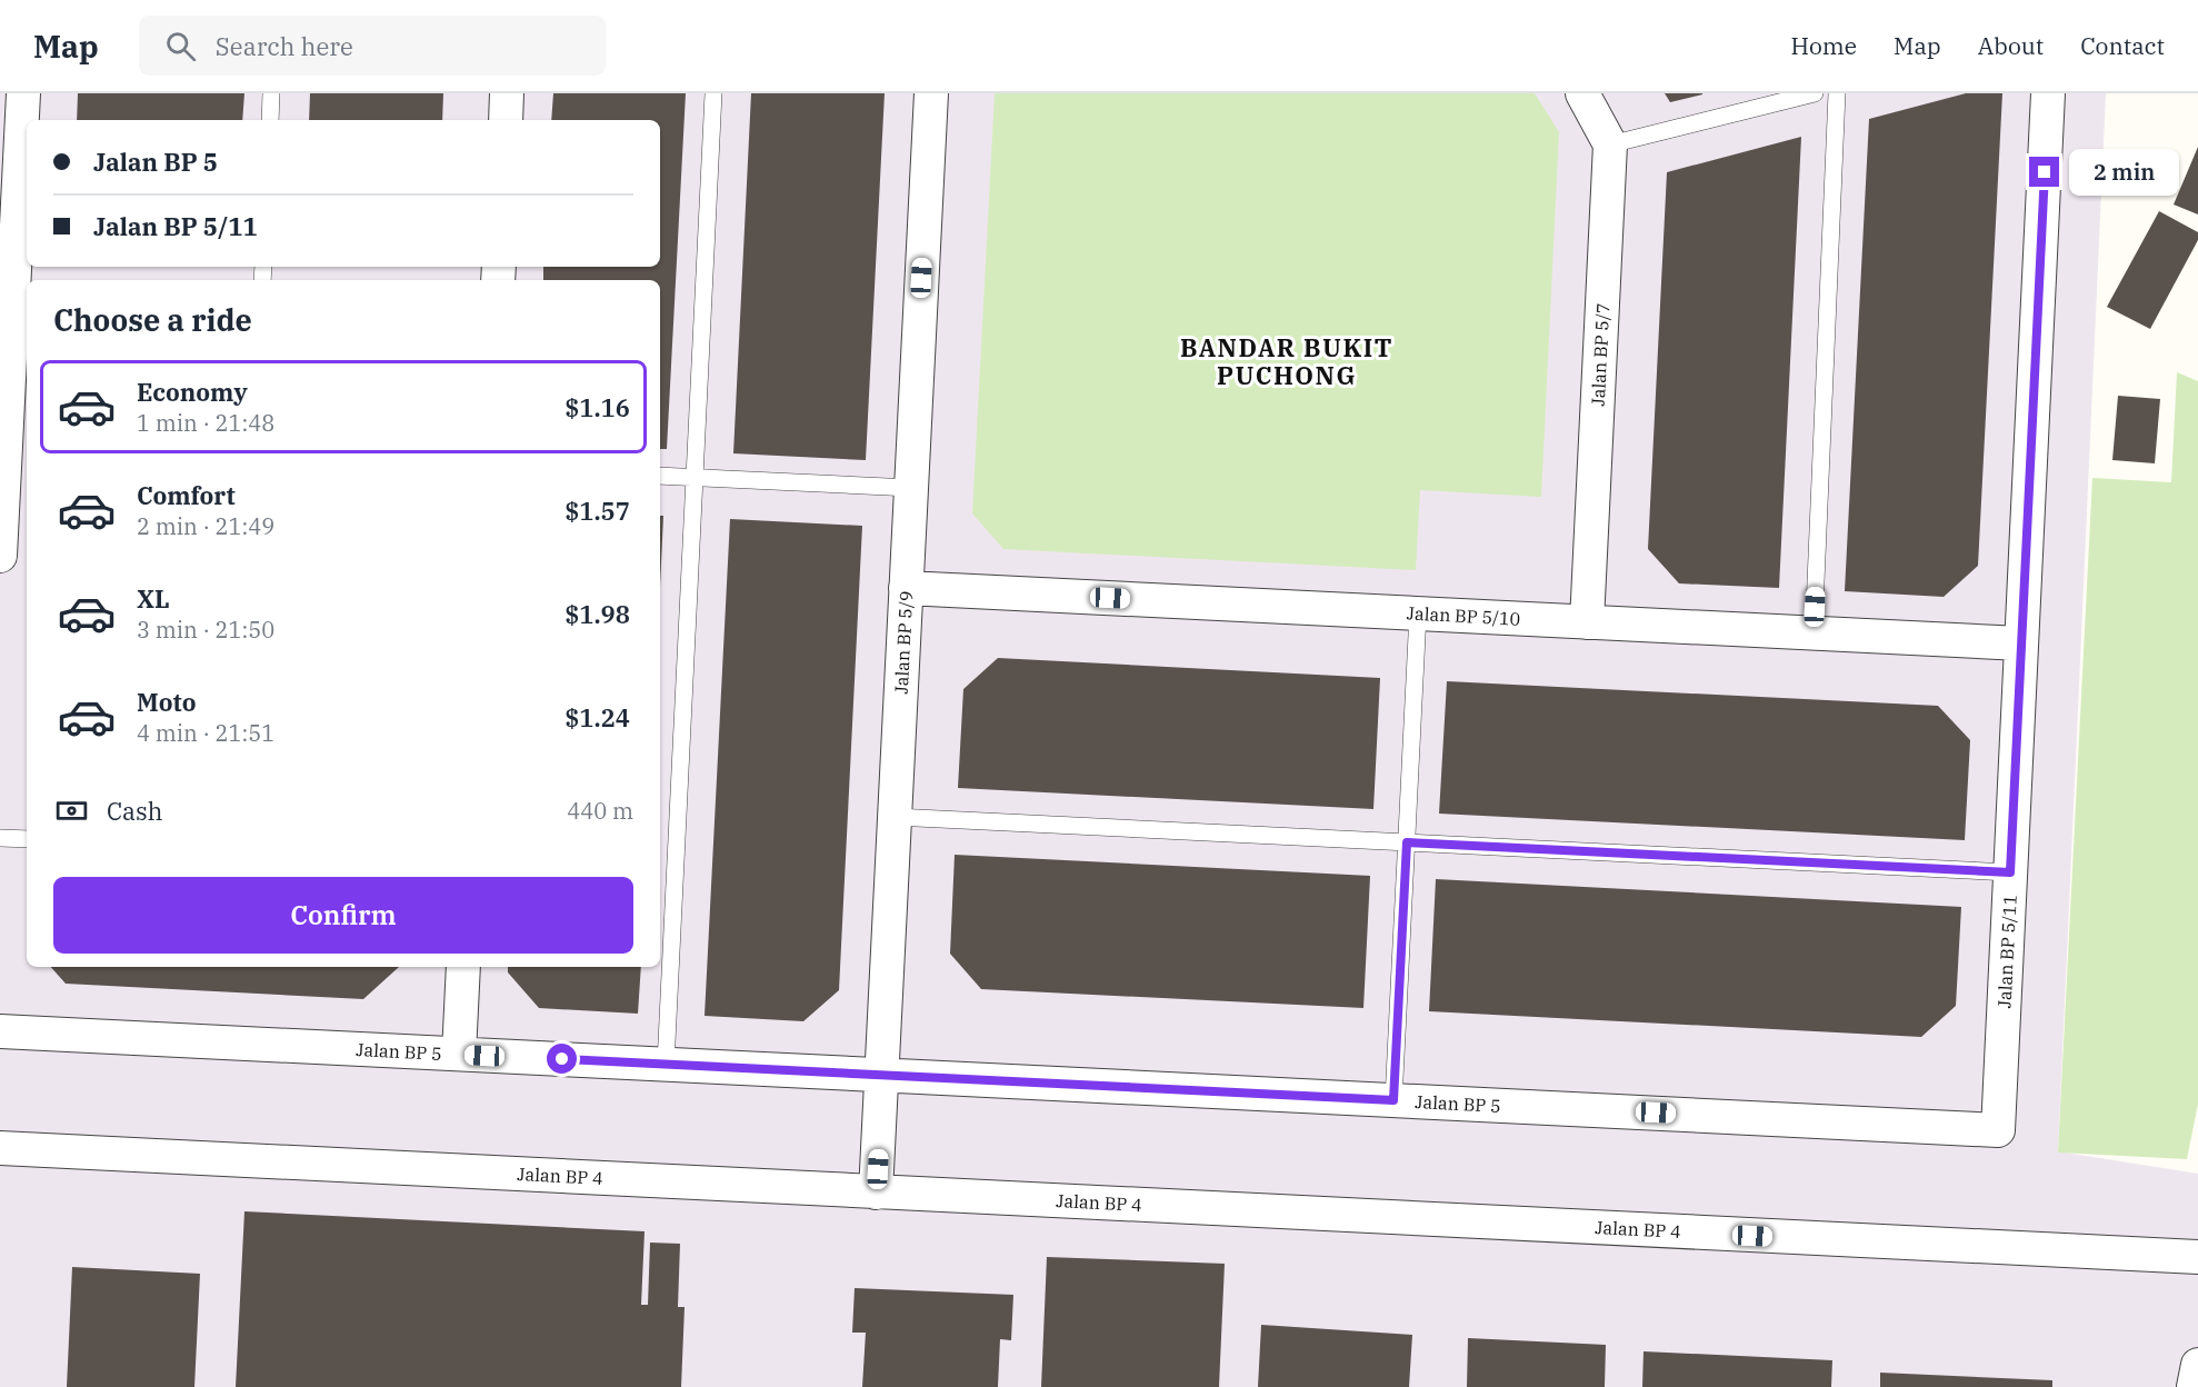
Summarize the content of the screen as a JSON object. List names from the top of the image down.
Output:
{
  "streets": {
    "street": [
      "Jalan BP 5/7",
      "Jalan BP 5/10",
      "Jalan BP 5/9",
      "Jalan BP 5/11",
      "Jalan BP 5",
      "Jalan BP 4"
    ]
  },
  "crossings": [
    ["Jalan BP 5/7", "Jalan BP 5/10"],
    ["Jalan BP 5/10", "Jalan BP 5/9"],
    ["Jalan BP 5/10", "Jalan BP 5/11"],
    ["Jalan BP 5/9", "Jalan BP 5"],
    ["Jalan BP 5/9", "Jalan BP 4"],
    ["Jalan BP 5/11", "Jalan BP 5"]
  ],
  "districts": ["BANDAR BUKIT PUCHONG"],
  "page": {
    "header": "Map",
    "search": "Search here",
    "nav": [
      "Home",
      "Map",
      "About",
      "Contact"
    ],
    "banner": ["Jalan BP 5", "Jalan BP 5/11"],
    "bubble": "2 min",
    "heading": "Choose a ride",
    "list": [
      {
        "name": "Economy",
        "note": "1 min · 21:48",
        "value": "$1.16"
      },
      {
        "name": "Comfort",
        "note": "2 min · 21:49",
        "value": "$1.57"
      },
      {
        "name": "XL",
        "note": "3 min · 21:50",
        "value": "$1.98"
      },
      {
        "name": "Moto",
        "note": "4 min · 21:51",
        "value": "$1.24"
      }
    ],
    "pay": ["Cash", "440 m"],
    "buttons": "Confirm"
  }
}
